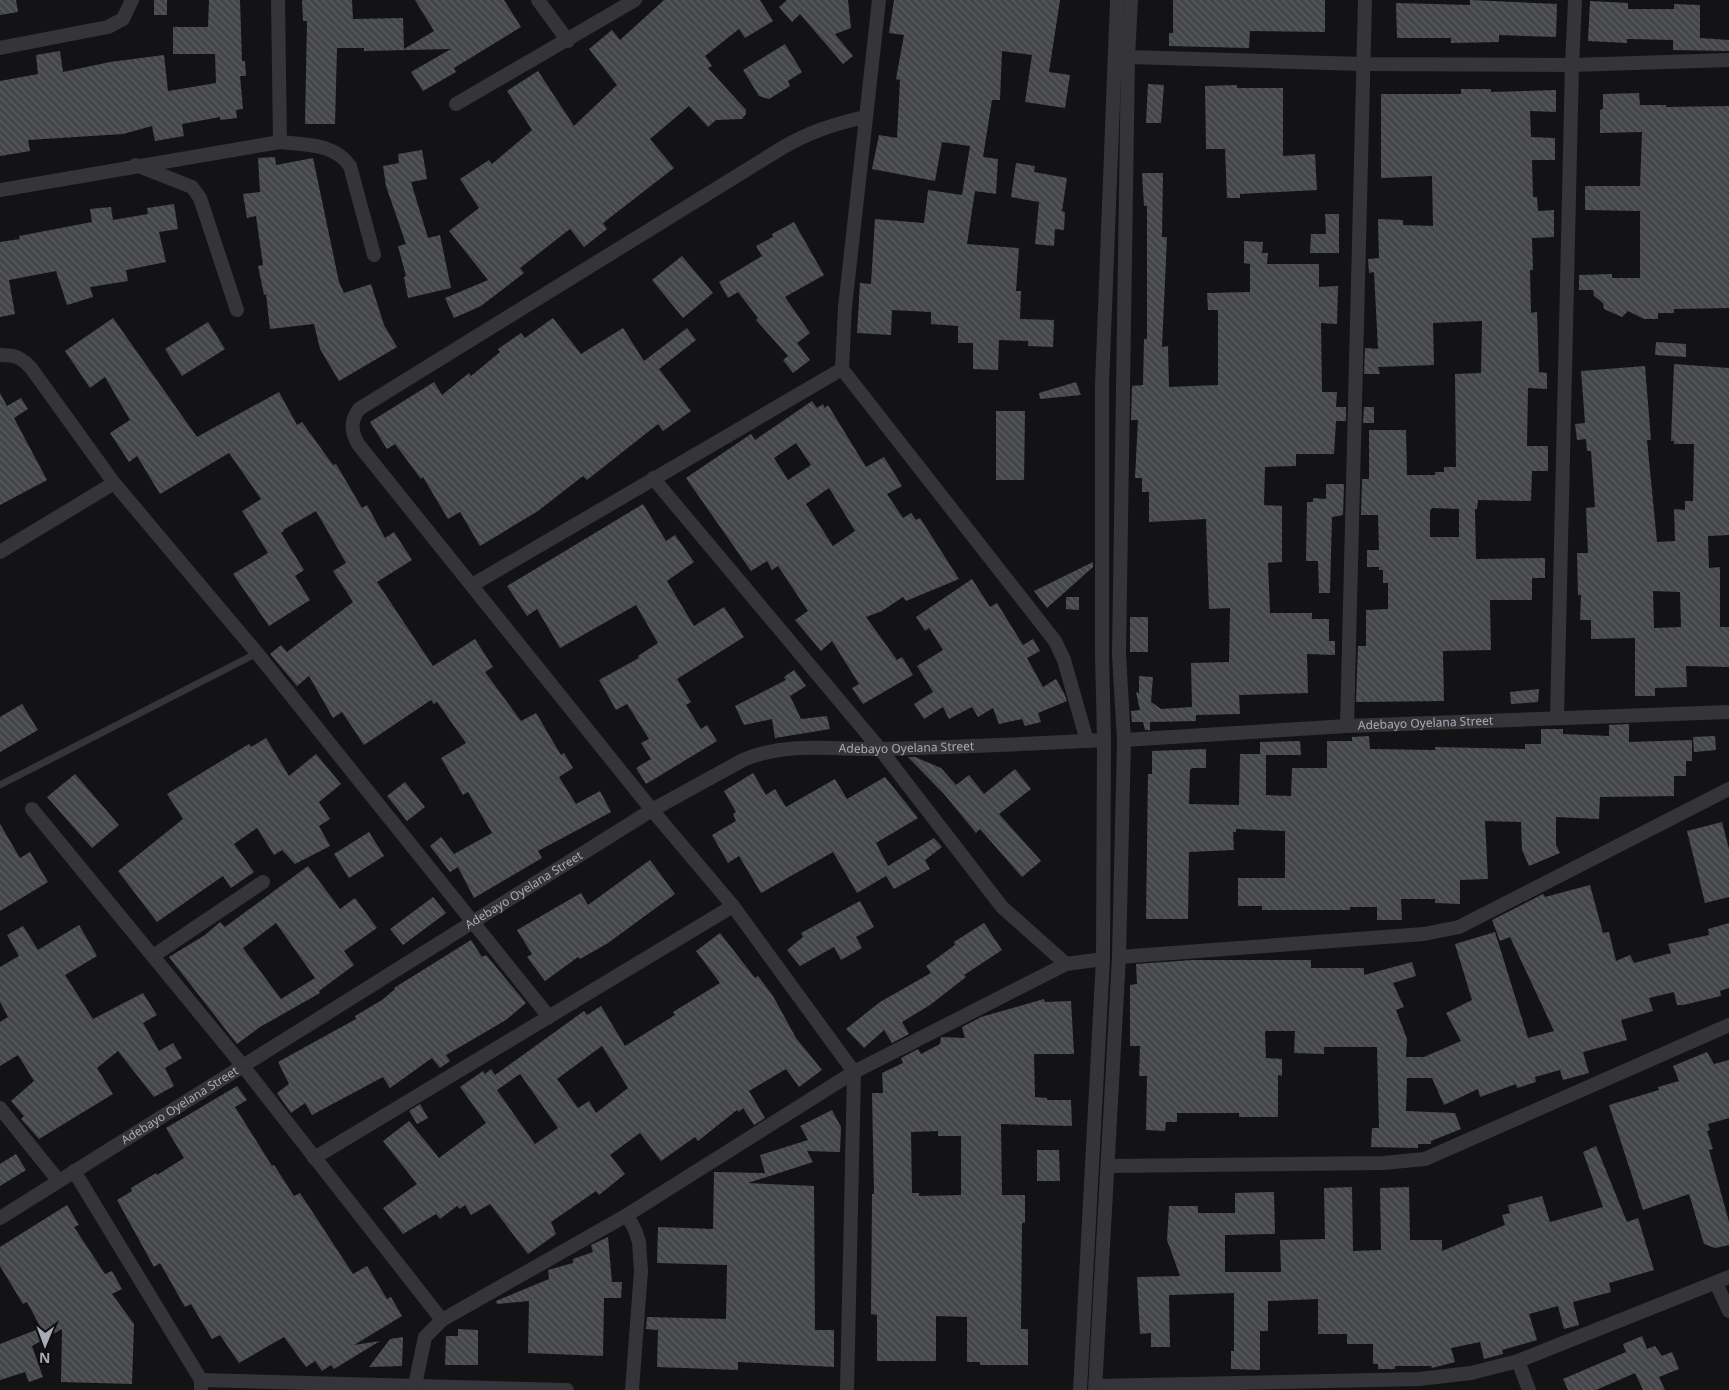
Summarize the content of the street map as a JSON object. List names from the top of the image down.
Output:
{
  "streets": {
    "street": ["Adebayo Oyelana Street"]
  },
  "north": "bottom"
}
